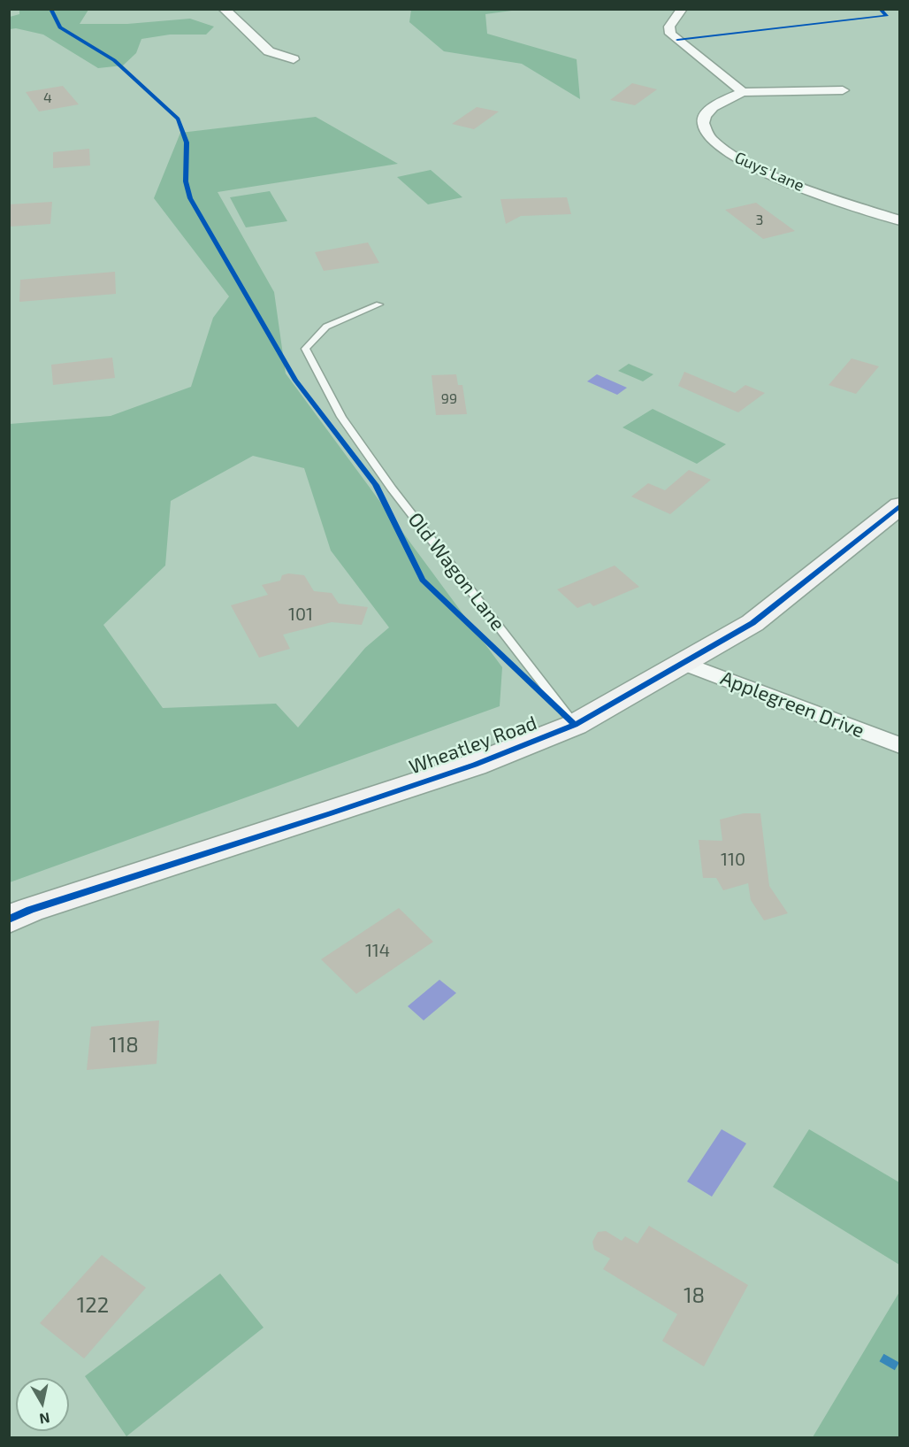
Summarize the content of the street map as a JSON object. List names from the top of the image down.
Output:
{
  "streets": {
    "street": ["Guys Lane", "Applegreen Drive", "Wheatley Road"],
    "lane": ["Old Wagon Lane"]
  },
  "crossings": [
    ["Old Wagon Lane", "Wheatley Road"],
    ["Applegreen Drive", "Wheatley Road"]
  ],
  "house_numbers": [
    "4",
    "3",
    "99",
    "101",
    "110",
    "114",
    "118",
    "18",
    "122"
  ],
  "north": "bottom"
}
